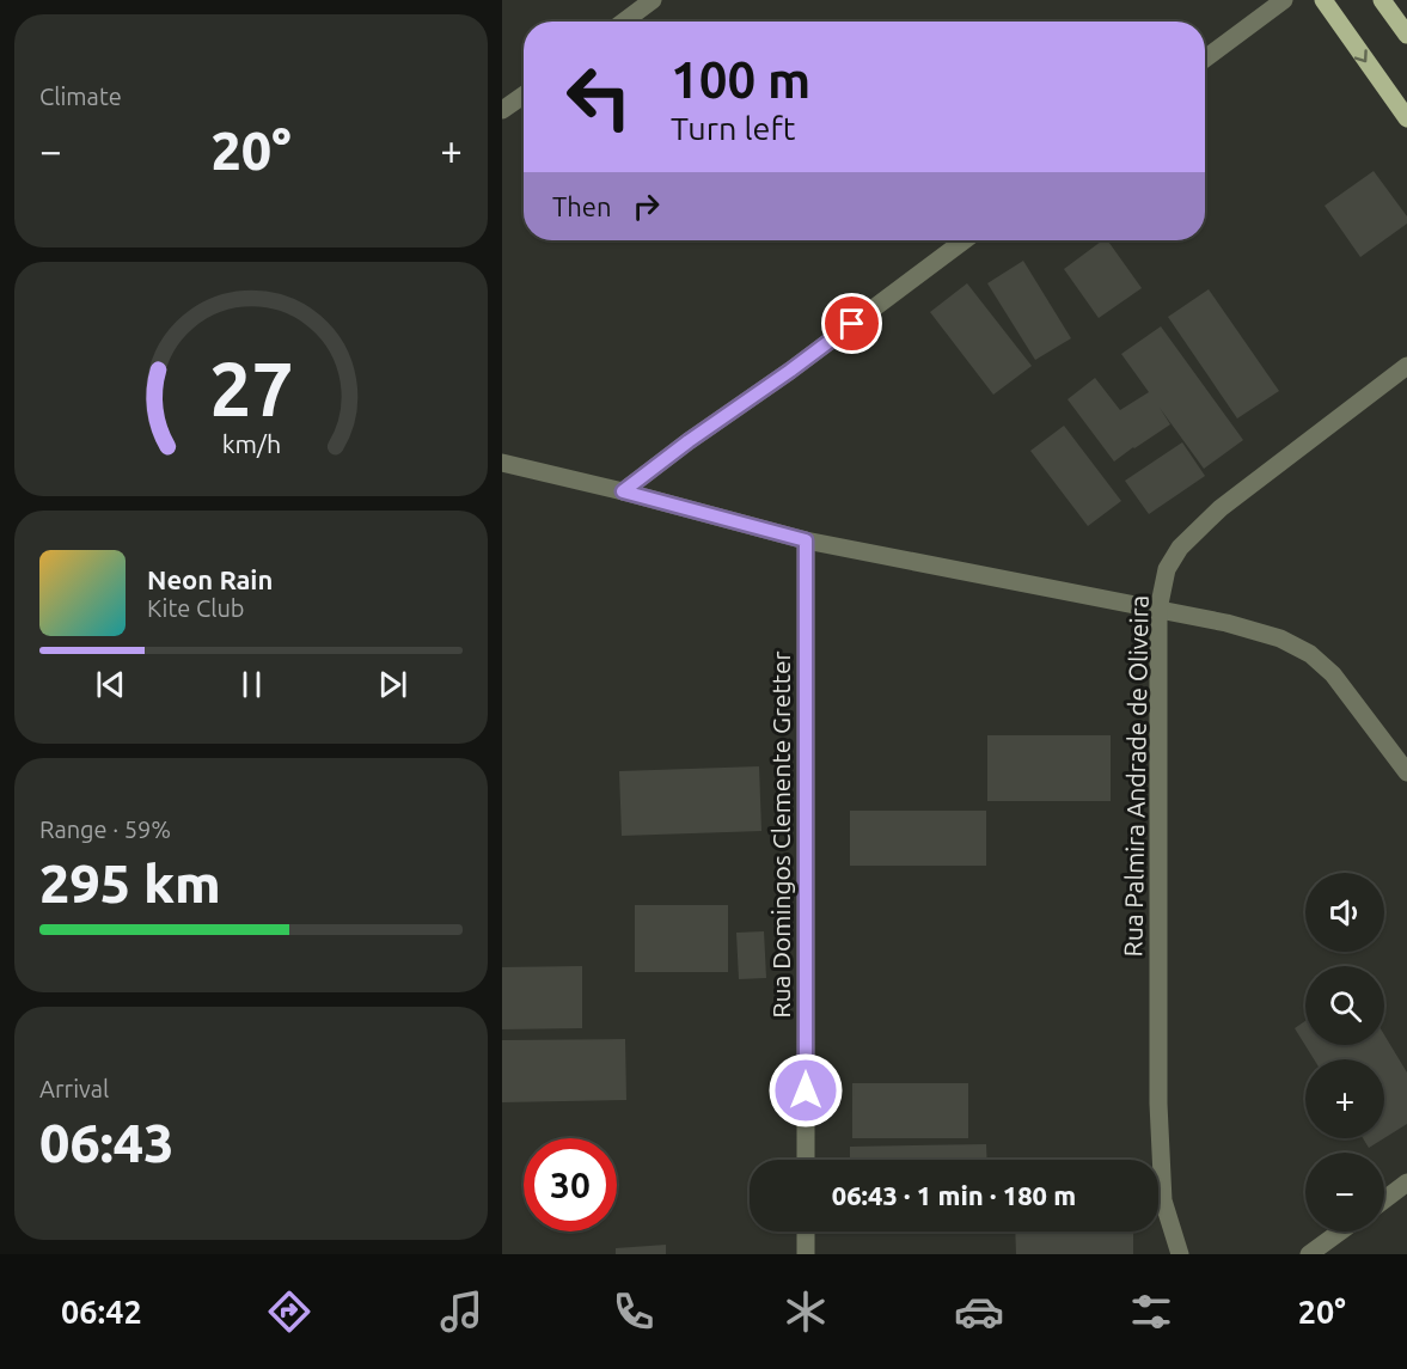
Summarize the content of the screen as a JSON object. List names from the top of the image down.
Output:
{
  "streets": {
    "street": ["Rua Palmira Andrade de Oliveira", "Rua Domingos Clemente Gretter"]
  },
  "page": {
    "tile": [
      "Climate",
      ["Range · 59%", "295 km"],
      ["Arrival", "06:43"]
    ],
    "turn": ["100 m", "Turn left"],
    "heat": ["−", "20°", "+"],
    "then": "Then",
    "song": ["Neon Rain", "Kite Club"],
    "map_buttons": ["+", "−"],
    "limit": "30",
    "trip": "06:43 · 1 min · 180 m",
    "tabs": ["06:42", "20°"],
    "gauge": ["27", "km/h"]
  }
}
